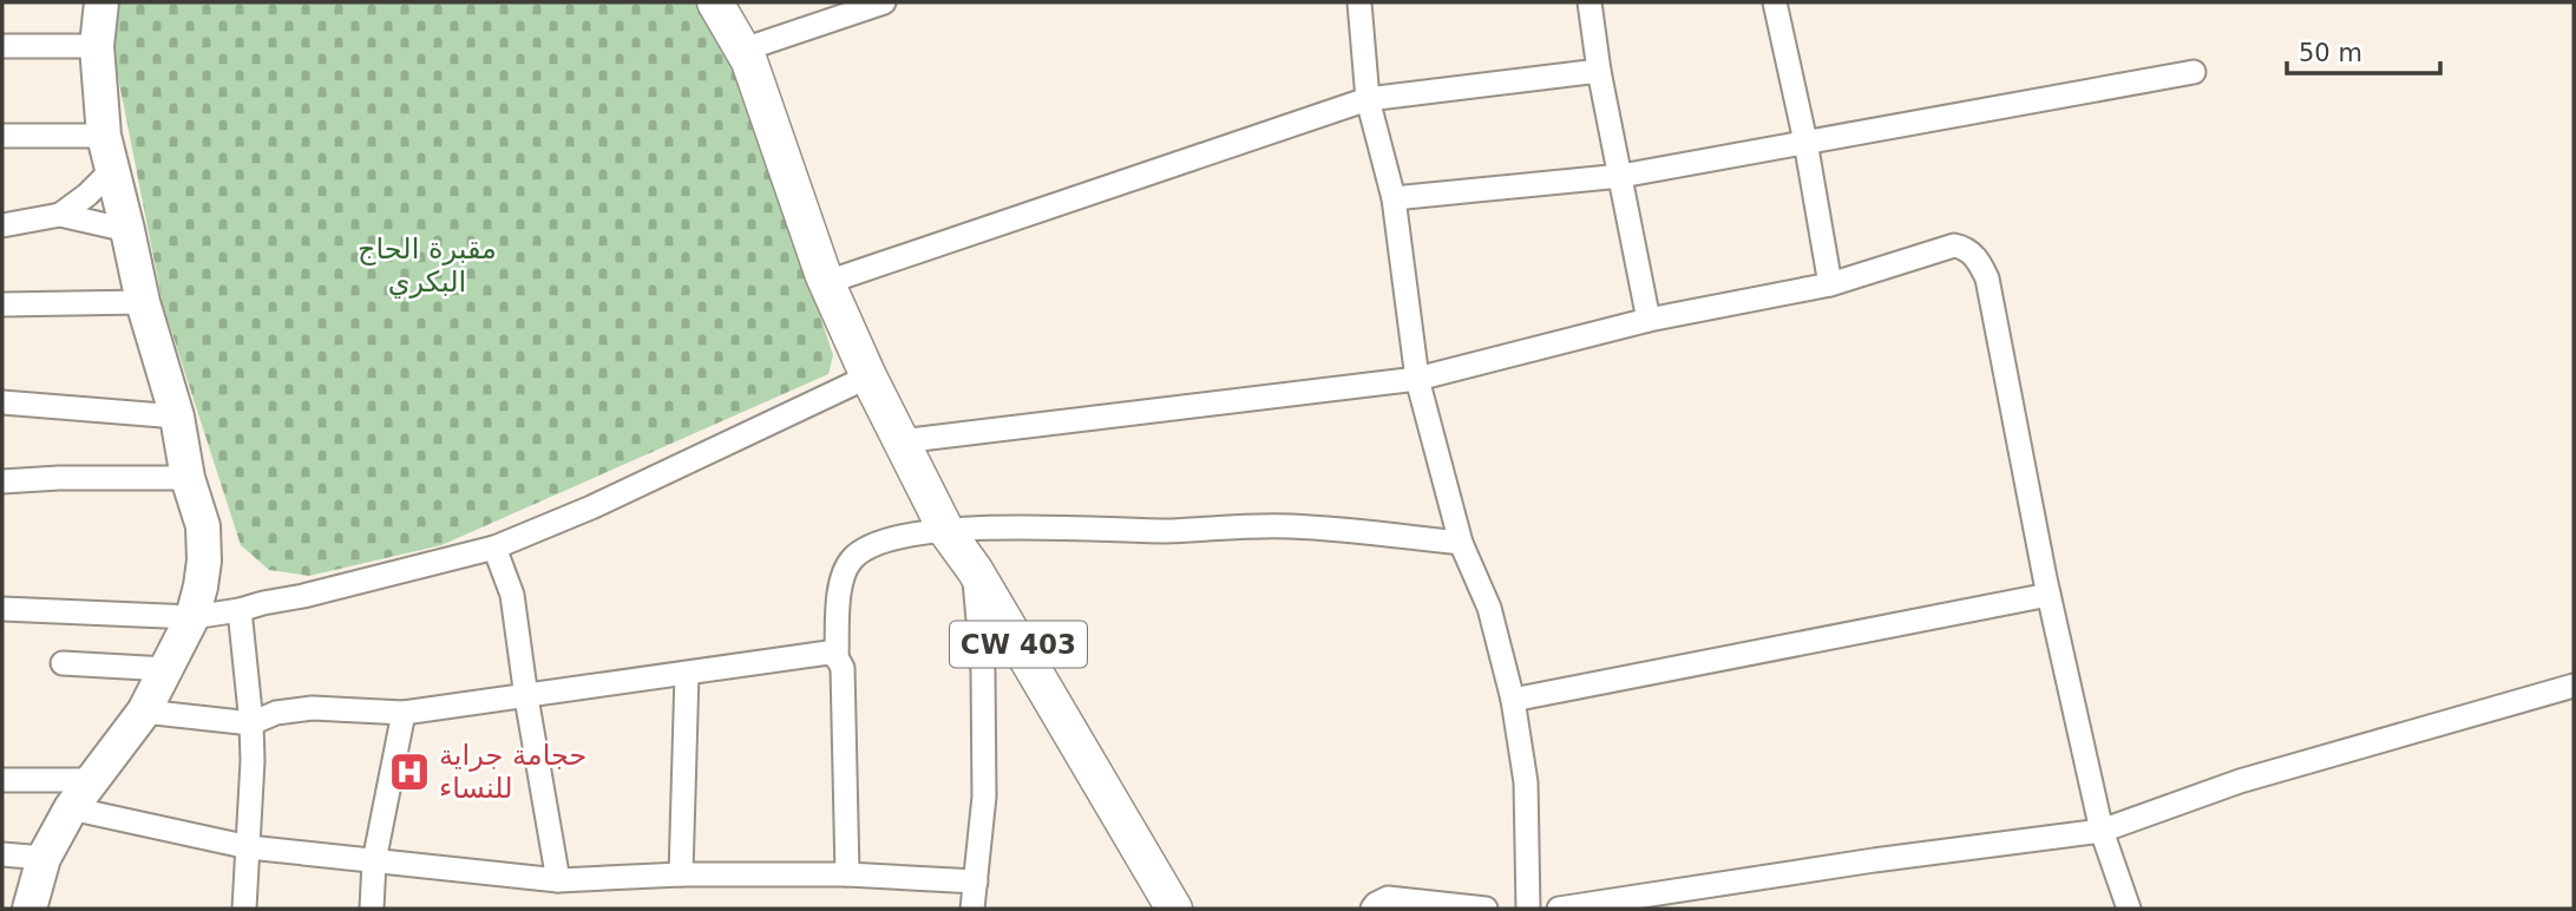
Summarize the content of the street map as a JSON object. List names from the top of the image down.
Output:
{
  "streets": {
    "main road": ["CW 403"]
  },
  "parks": ["مقبرة الحاج البكري"],
  "places": {
    "hospital": ["حجامة جراية للنساء"]
  },
  "scale_bar": "50 m"
}
